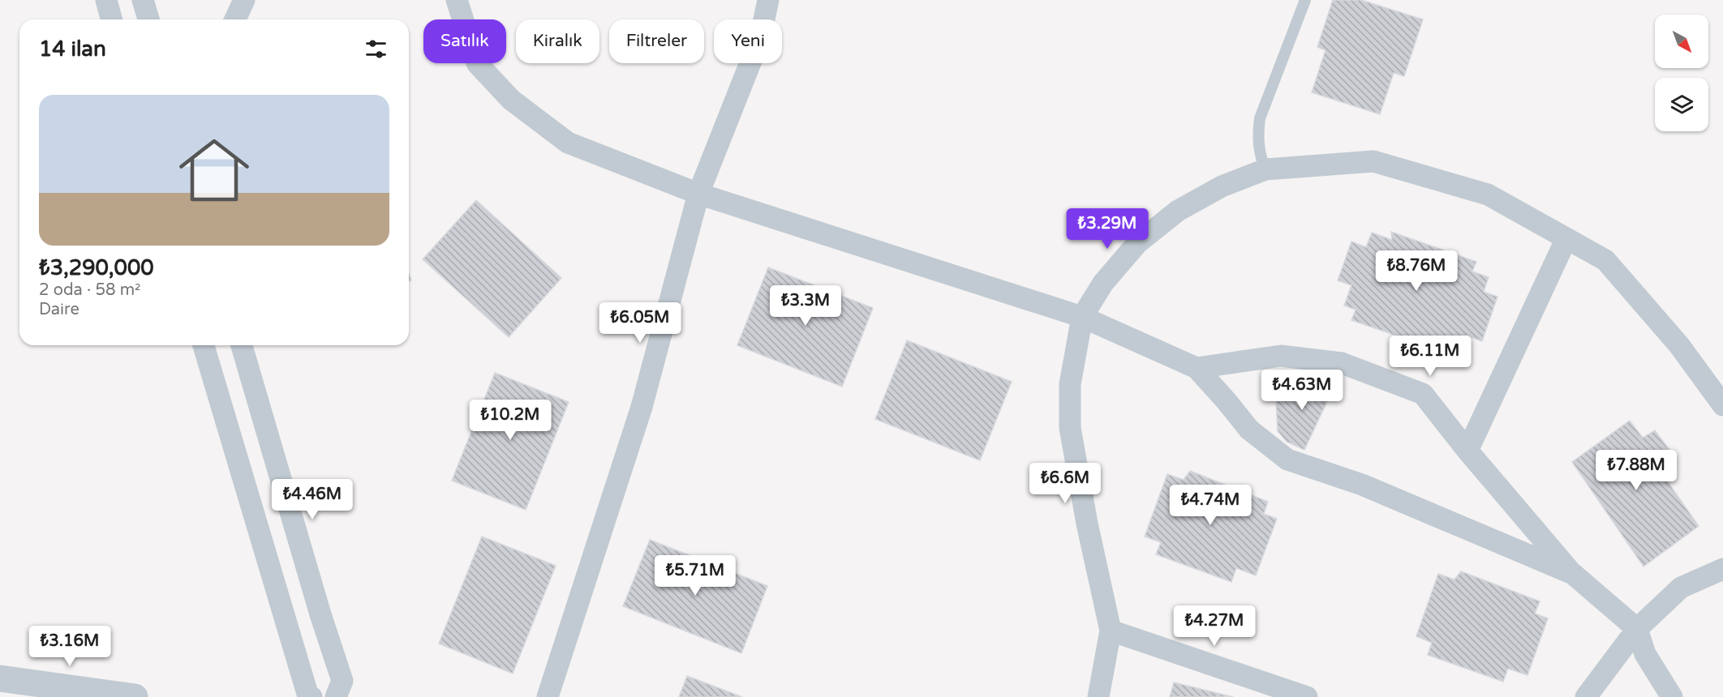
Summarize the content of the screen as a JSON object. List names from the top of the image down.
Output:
{
  "north": "bottom right",
  "page": {
    "chip": [
      "Satılık",
      "Kiralık",
      "Filtreler",
      "Yeni"
    ],
    "heading": "14 ilan",
    "list": [
      {
        "name": "₺3,290,000",
        "note": "2 oda · 58 m² · Daire"
      }
    ],
    "price": [
      "₺3.29M",
      "₺8.76M",
      "₺3.3M",
      "₺6.05M",
      "₺6.11M",
      "₺4.63M",
      "₺10.2M",
      "₺7.88M",
      "₺6.6M",
      "₺4.46M",
      "₺4.74M",
      "₺5.71M",
      "₺4.27M",
      "₺3.16M"
    ]
  }
}
